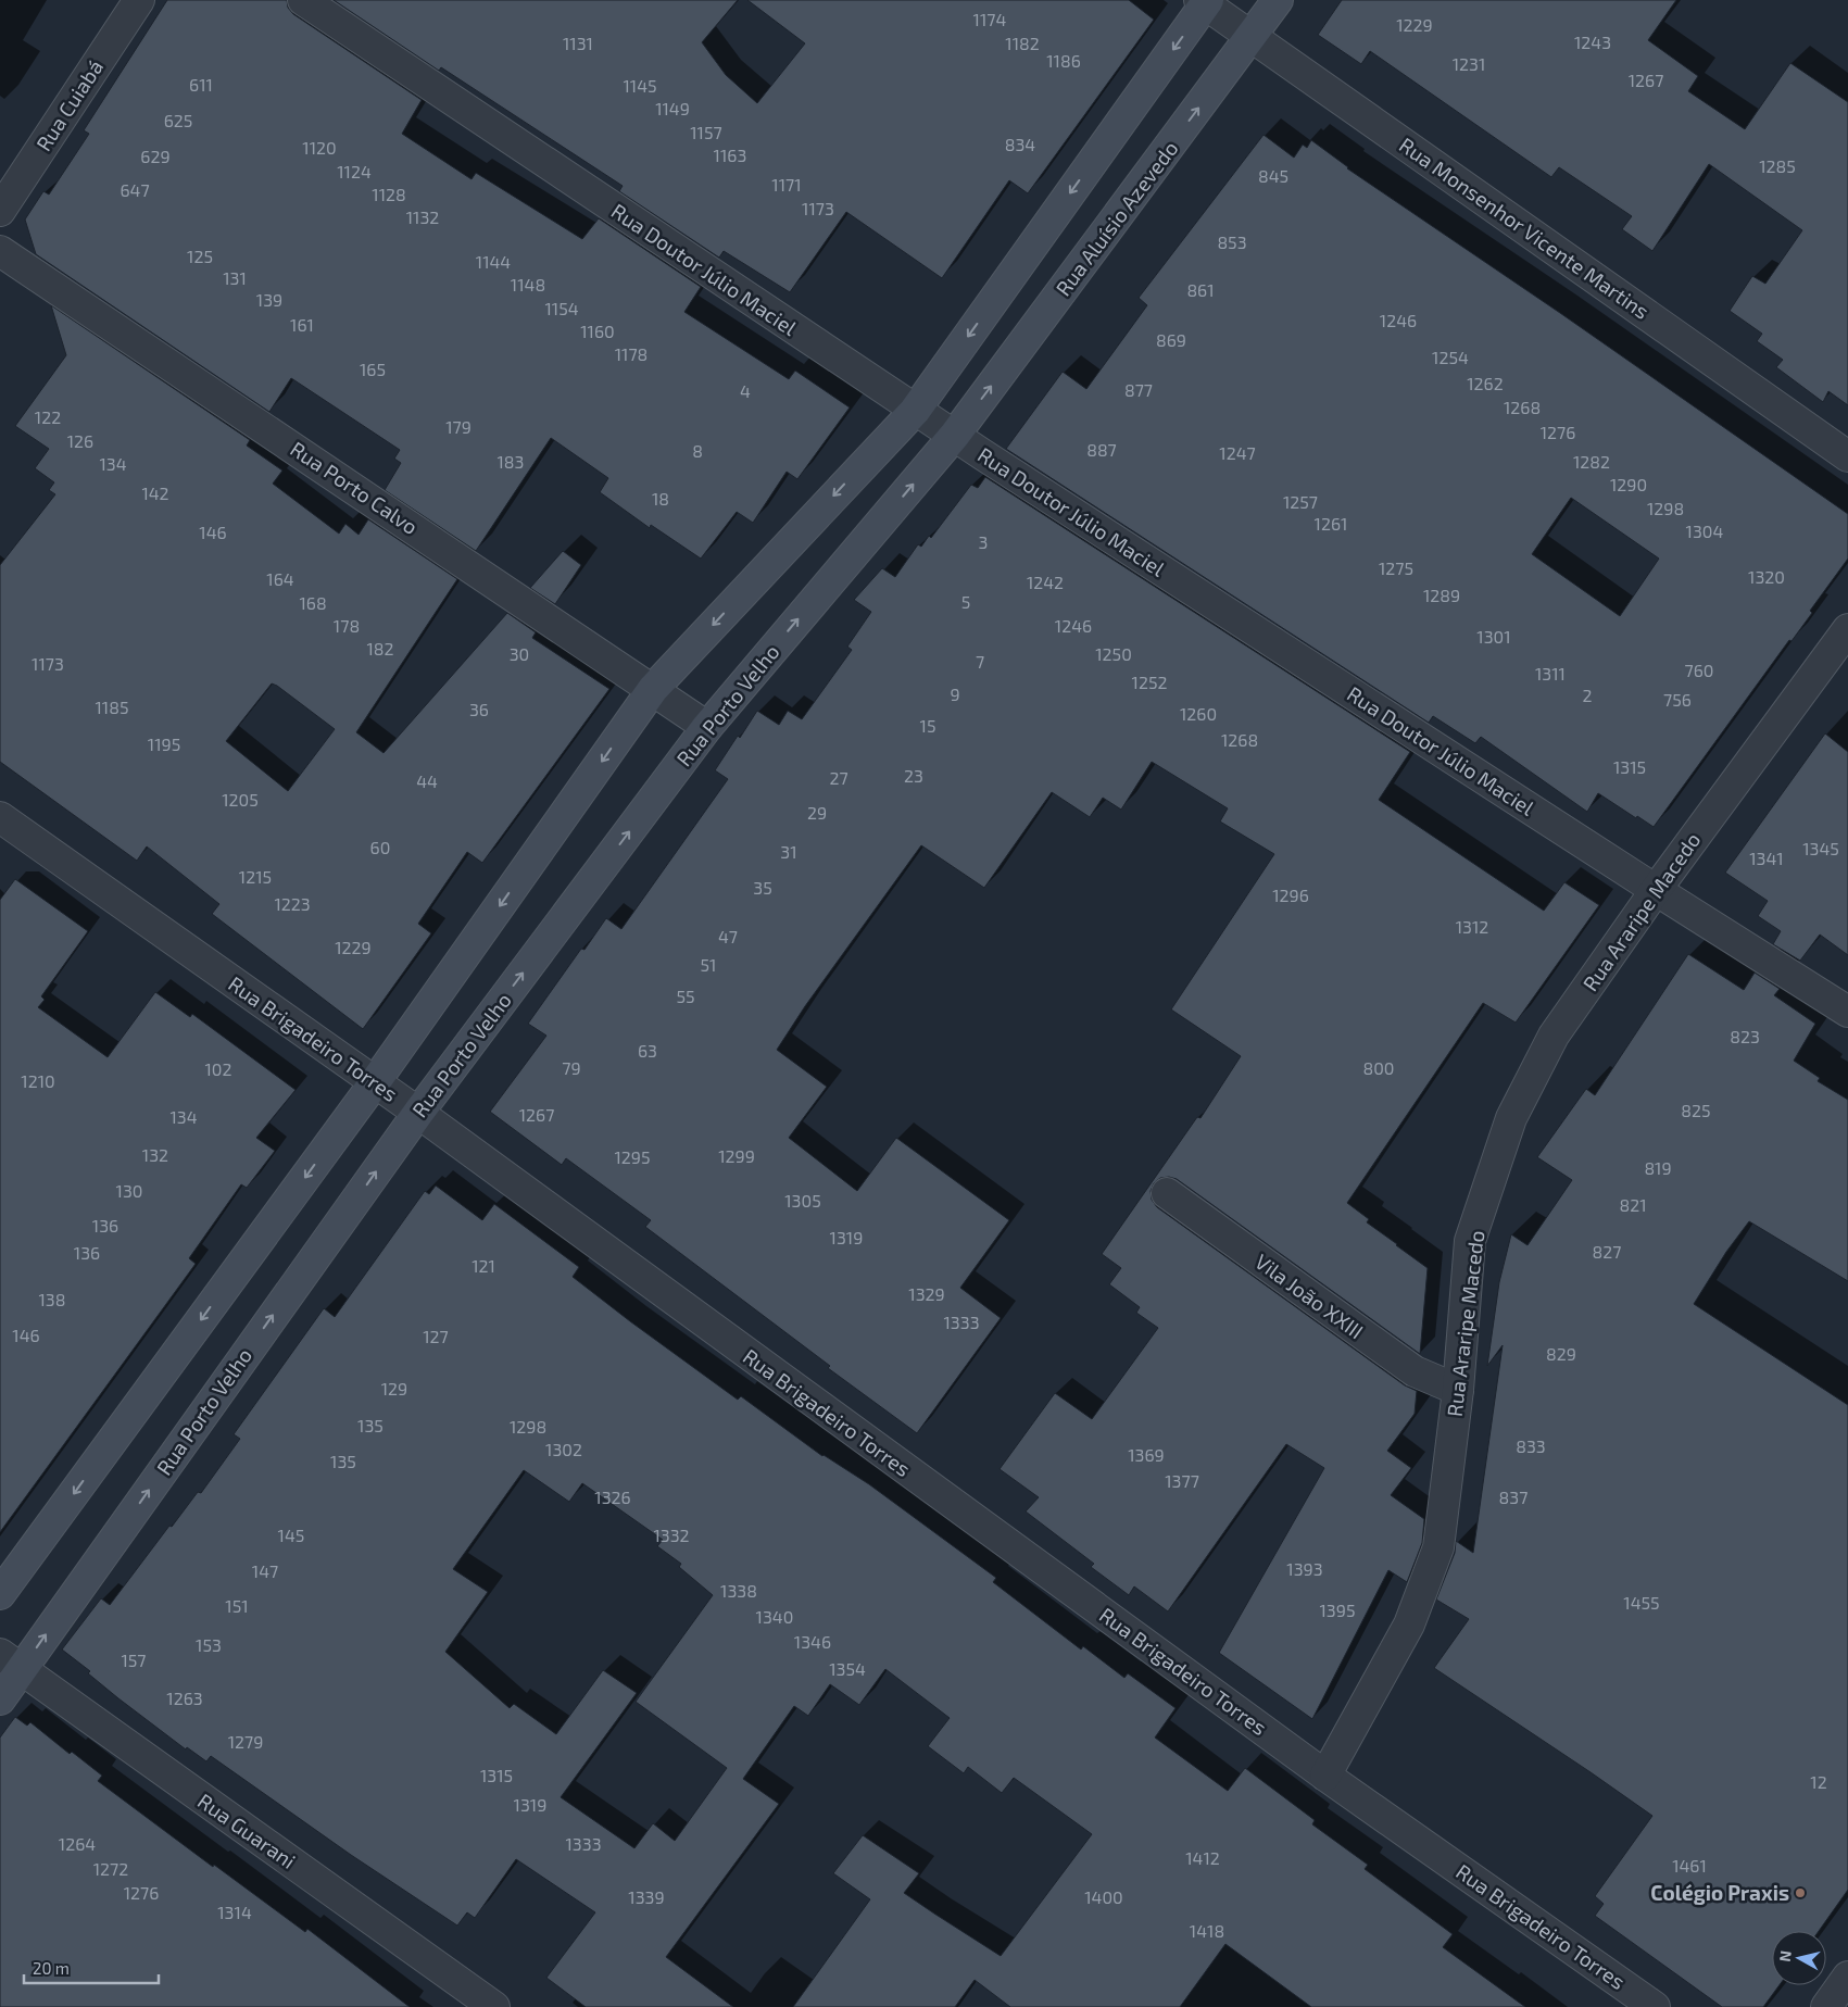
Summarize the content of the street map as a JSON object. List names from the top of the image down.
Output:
{
  "streets": {
    "main road": ["Rua Aluísio Azevedo", "Rua Porto Velho"],
    "street": [
      "Rua Cuiabá",
      "Rua Monsenhor Vicente Martins",
      "Rua Doutor Júlio Maciel",
      "Rua Porto Calvo",
      "Rua Araripe Macedo",
      "Rua Brigadeiro Torres",
      "Vila João XXIII",
      "Rua Guarani"
    ]
  },
  "crossings": [
    ["Rua Aluísio Azevedo", "Rua Monsenhor Vicente Martins"],
    ["Rua Aluísio Azevedo", "Rua Doutor Júlio Maciel"],
    ["Rua Aluísio Azevedo", "Rua Porto Velho"],
    ["Rua Doutor Júlio Maciel", "Rua Porto Velho"],
    ["Rua Doutor Júlio Maciel", "Rua Araripe Macedo"],
    ["Rua Porto Calvo", "Rua Porto Velho"],
    ["Rua Porto Velho", "Rua Brigadeiro Torres"],
    ["Rua Porto Velho", "Rua Guarani"],
    ["Rua Araripe Macedo", "Rua Brigadeiro Torres"],
    ["Rua Araripe Macedo", "Vila João XXIII"]
  ],
  "places": ["Colégio Praxis"],
  "house_numbers": [
    "1174",
    "1229",
    "1243",
    "1131",
    "1182",
    "1186",
    "1231",
    "1267",
    "611",
    "1145",
    "1149",
    "625",
    "1157",
    "834",
    "1120",
    "1163",
    "629",
    "1285",
    "1124",
    "845",
    "1171",
    "647",
    "1128",
    "1173",
    "1132",
    "853",
    "125",
    "1144",
    "131",
    "1148",
    "861",
    "139",
    "1154",
    "1246",
    "161",
    "1160",
    "869",
    "1178",
    "1254",
    "165",
    "1262",
    "877",
    "4",
    "1268",
    "122",
    "179",
    "1276",
    "126",
    "887",
    "8",
    "1247",
    "183",
    "1282",
    "134",
    "1290",
    "142",
    "18",
    "1257",
    "1298",
    "1261",
    "1304",
    "146",
    "3",
    "1275",
    "1320",
    "164",
    "1242",
    "1289",
    "5",
    "168",
    "178",
    "1246",
    "1301",
    "182",
    "30",
    "1250",
    "7",
    "1173",
    "760",
    "1311",
    "1252",
    "9",
    "2",
    "756",
    "1185",
    "36",
    "1260",
    "15",
    "1268",
    "1195",
    "1315",
    "23",
    "27",
    "44",
    "1205",
    "29",
    "60",
    "1345",
    "31",
    "1341",
    "1215",
    "35",
    "1296",
    "1223",
    "1312",
    "47",
    "1229",
    "51",
    "55",
    "823",
    "63",
    "79",
    "800",
    "102",
    "1210",
    "825",
    "1267",
    "134",
    "132",
    "1299",
    "1295",
    "819",
    "130",
    "1305",
    "821",
    "136",
    "1319",
    "827",
    "136",
    "121",
    "1329",
    "138",
    "1333",
    "146",
    "127",
    "829",
    "129",
    "135",
    "1298",
    "833",
    "1302",
    "1369",
    "135",
    "1377",
    "1326",
    "837",
    "145",
    "1332",
    "1393",
    "147",
    "1338",
    "1455",
    "151",
    "1395",
    "1340",
    "1346",
    "153",
    "157",
    "1354",
    "1263",
    "1279",
    "1315",
    "12",
    "1319",
    "1264",
    "1333",
    "1412",
    "1461",
    "1272",
    "1276",
    "1339",
    "1400",
    "1314",
    "1418"
  ],
  "scale_bar": "20 m",
  "north": "left"
}
